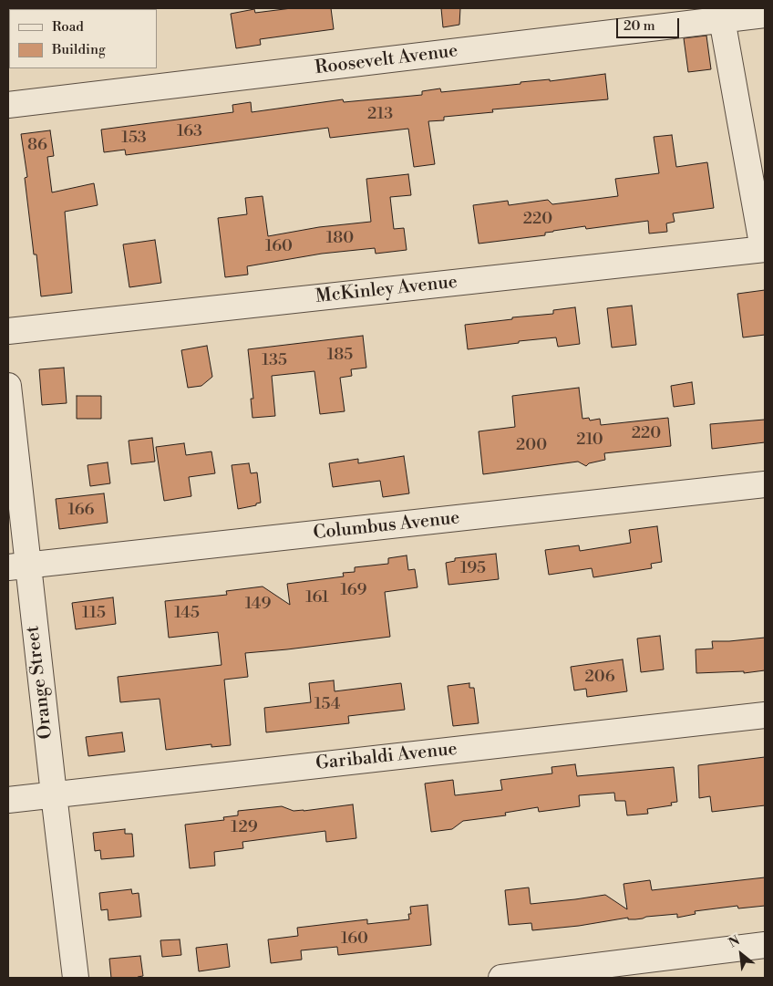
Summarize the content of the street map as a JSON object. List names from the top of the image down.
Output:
{
  "streets": {
    "street": [
      "Roosevelt Avenue",
      "McKinley Avenue",
      "Columbus Avenue",
      "Orange Street",
      "Garibaldi Avenue"
    ]
  },
  "crossings": [
    ["Columbus Avenue", "Orange Street"],
    ["Orange Street", "Garibaldi Avenue"]
  ],
  "house_numbers": [
    "213",
    "163",
    "153",
    "86",
    "220",
    "180",
    "160",
    "185",
    "135",
    "220",
    "210",
    "200",
    "166",
    "195",
    "169",
    "161",
    "149",
    "115",
    "145",
    "206",
    "154",
    "129",
    "160"
  ],
  "legend": ["Road", "Building"],
  "scale_bar": "20 m",
  "north": "top left"
}
